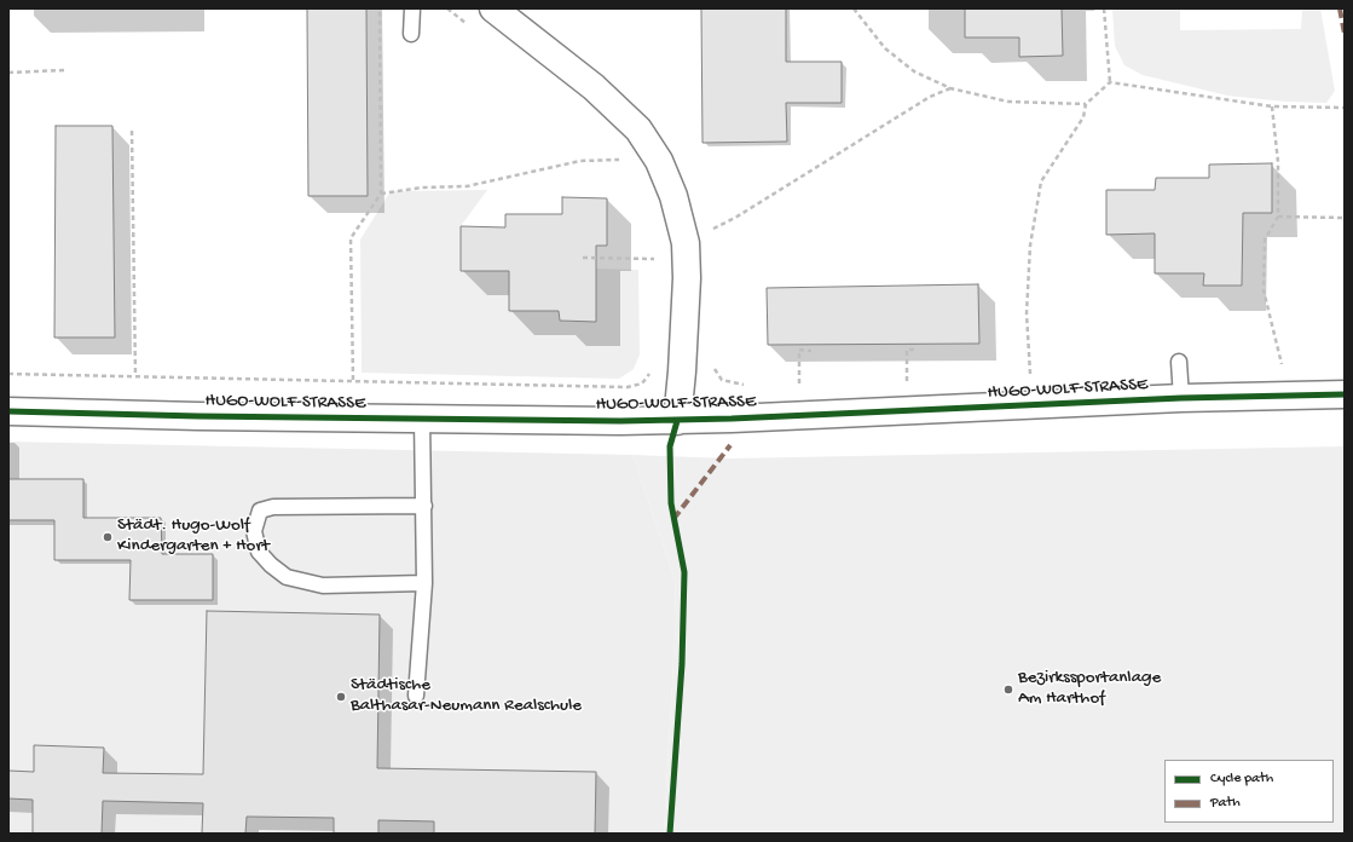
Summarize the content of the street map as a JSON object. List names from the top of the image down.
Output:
{
  "streets": {
    "street": ["HUGO-WOLF-STRASSE"]
  },
  "places": ["Städt. Hugo-Wolf Kindergarten + Hort", "Bezirkssportanlage Am Harthof", "Städtische Balthasar-Neumann Realschule"],
  "legend": ["Cycle path", "Path"]
}
